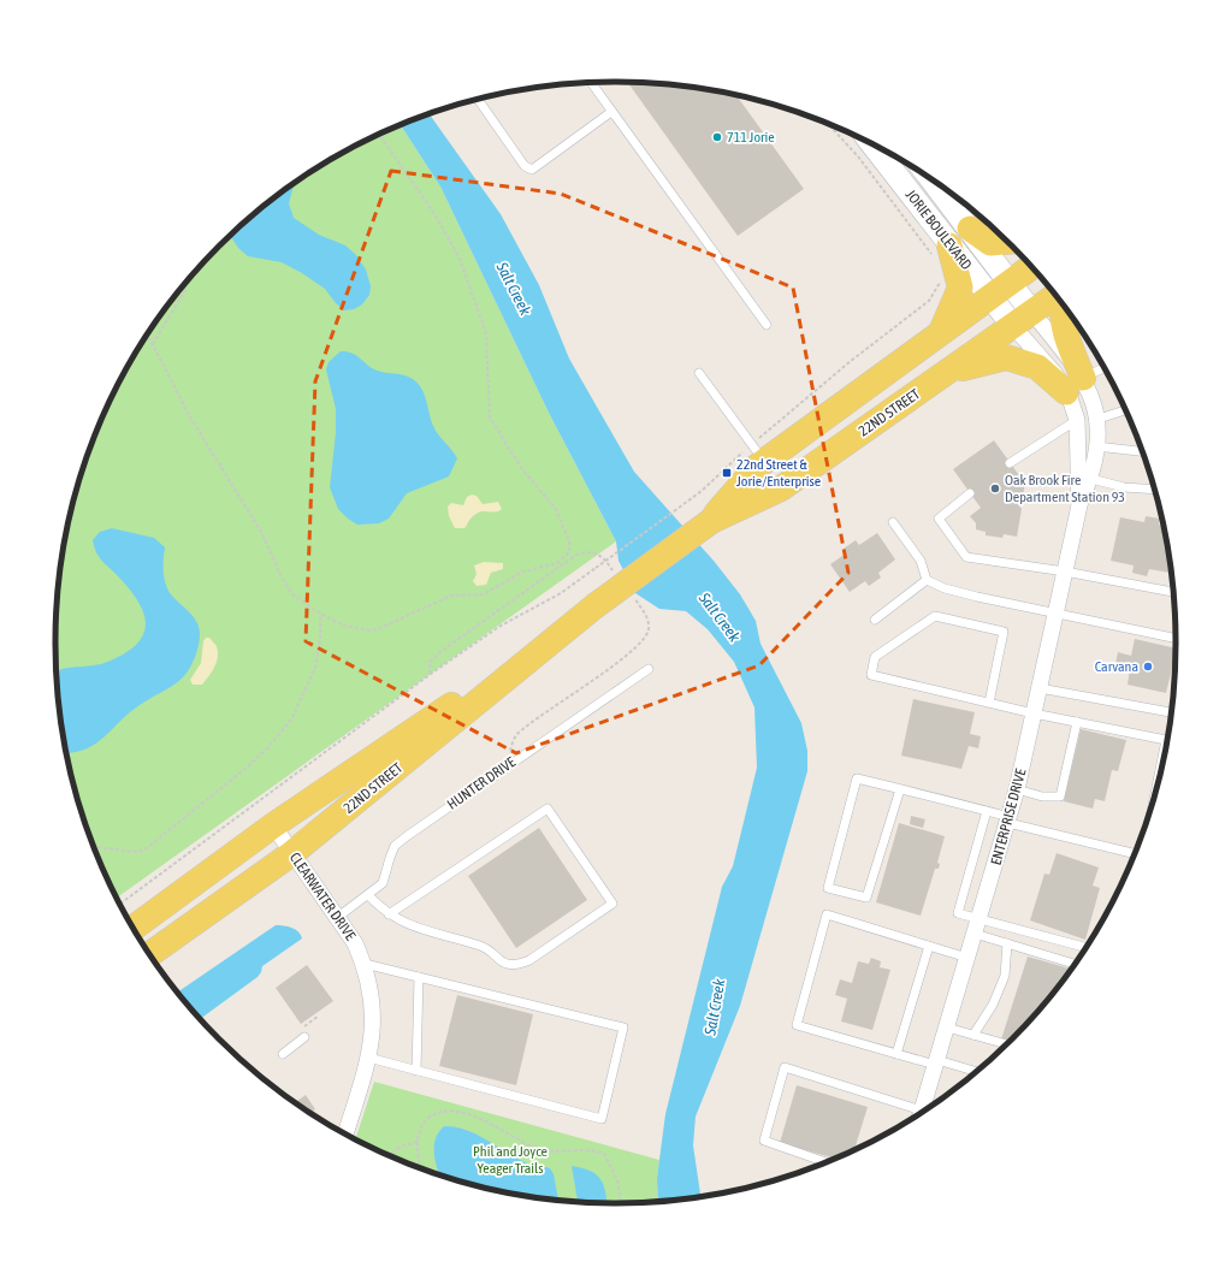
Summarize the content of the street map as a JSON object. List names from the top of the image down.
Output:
{
  "streets": {
    "main road": ["JORIE BOULEVARD", "22ND STREET"],
    "street": ["ENTERPRISE DRIVE", "CLEARWATER DRIVE"],
    "lane": ["HUNTER DRIVE"]
  },
  "crossings": [
    ["JORIE BOULEVARD", "22ND STREET"],
    ["JORIE BOULEVARD", "ENTERPRISE DRIVE"],
    ["22ND STREET", "ENTERPRISE DRIVE"],
    ["22ND STREET", "CLEARWATER DRIVE"],
    ["HUNTER DRIVE", "CLEARWATER DRIVE"]
  ],
  "water": ["Salt Creek"],
  "parks": ["Phil and Joyce Yeager Trails"],
  "places": {
    "other": ["711 Jorie", "Oak Brook Fire Department Station 93", "Carvana"],
    "transit": ["22nd Street & Jorie/Enterprise"]
  }
}
